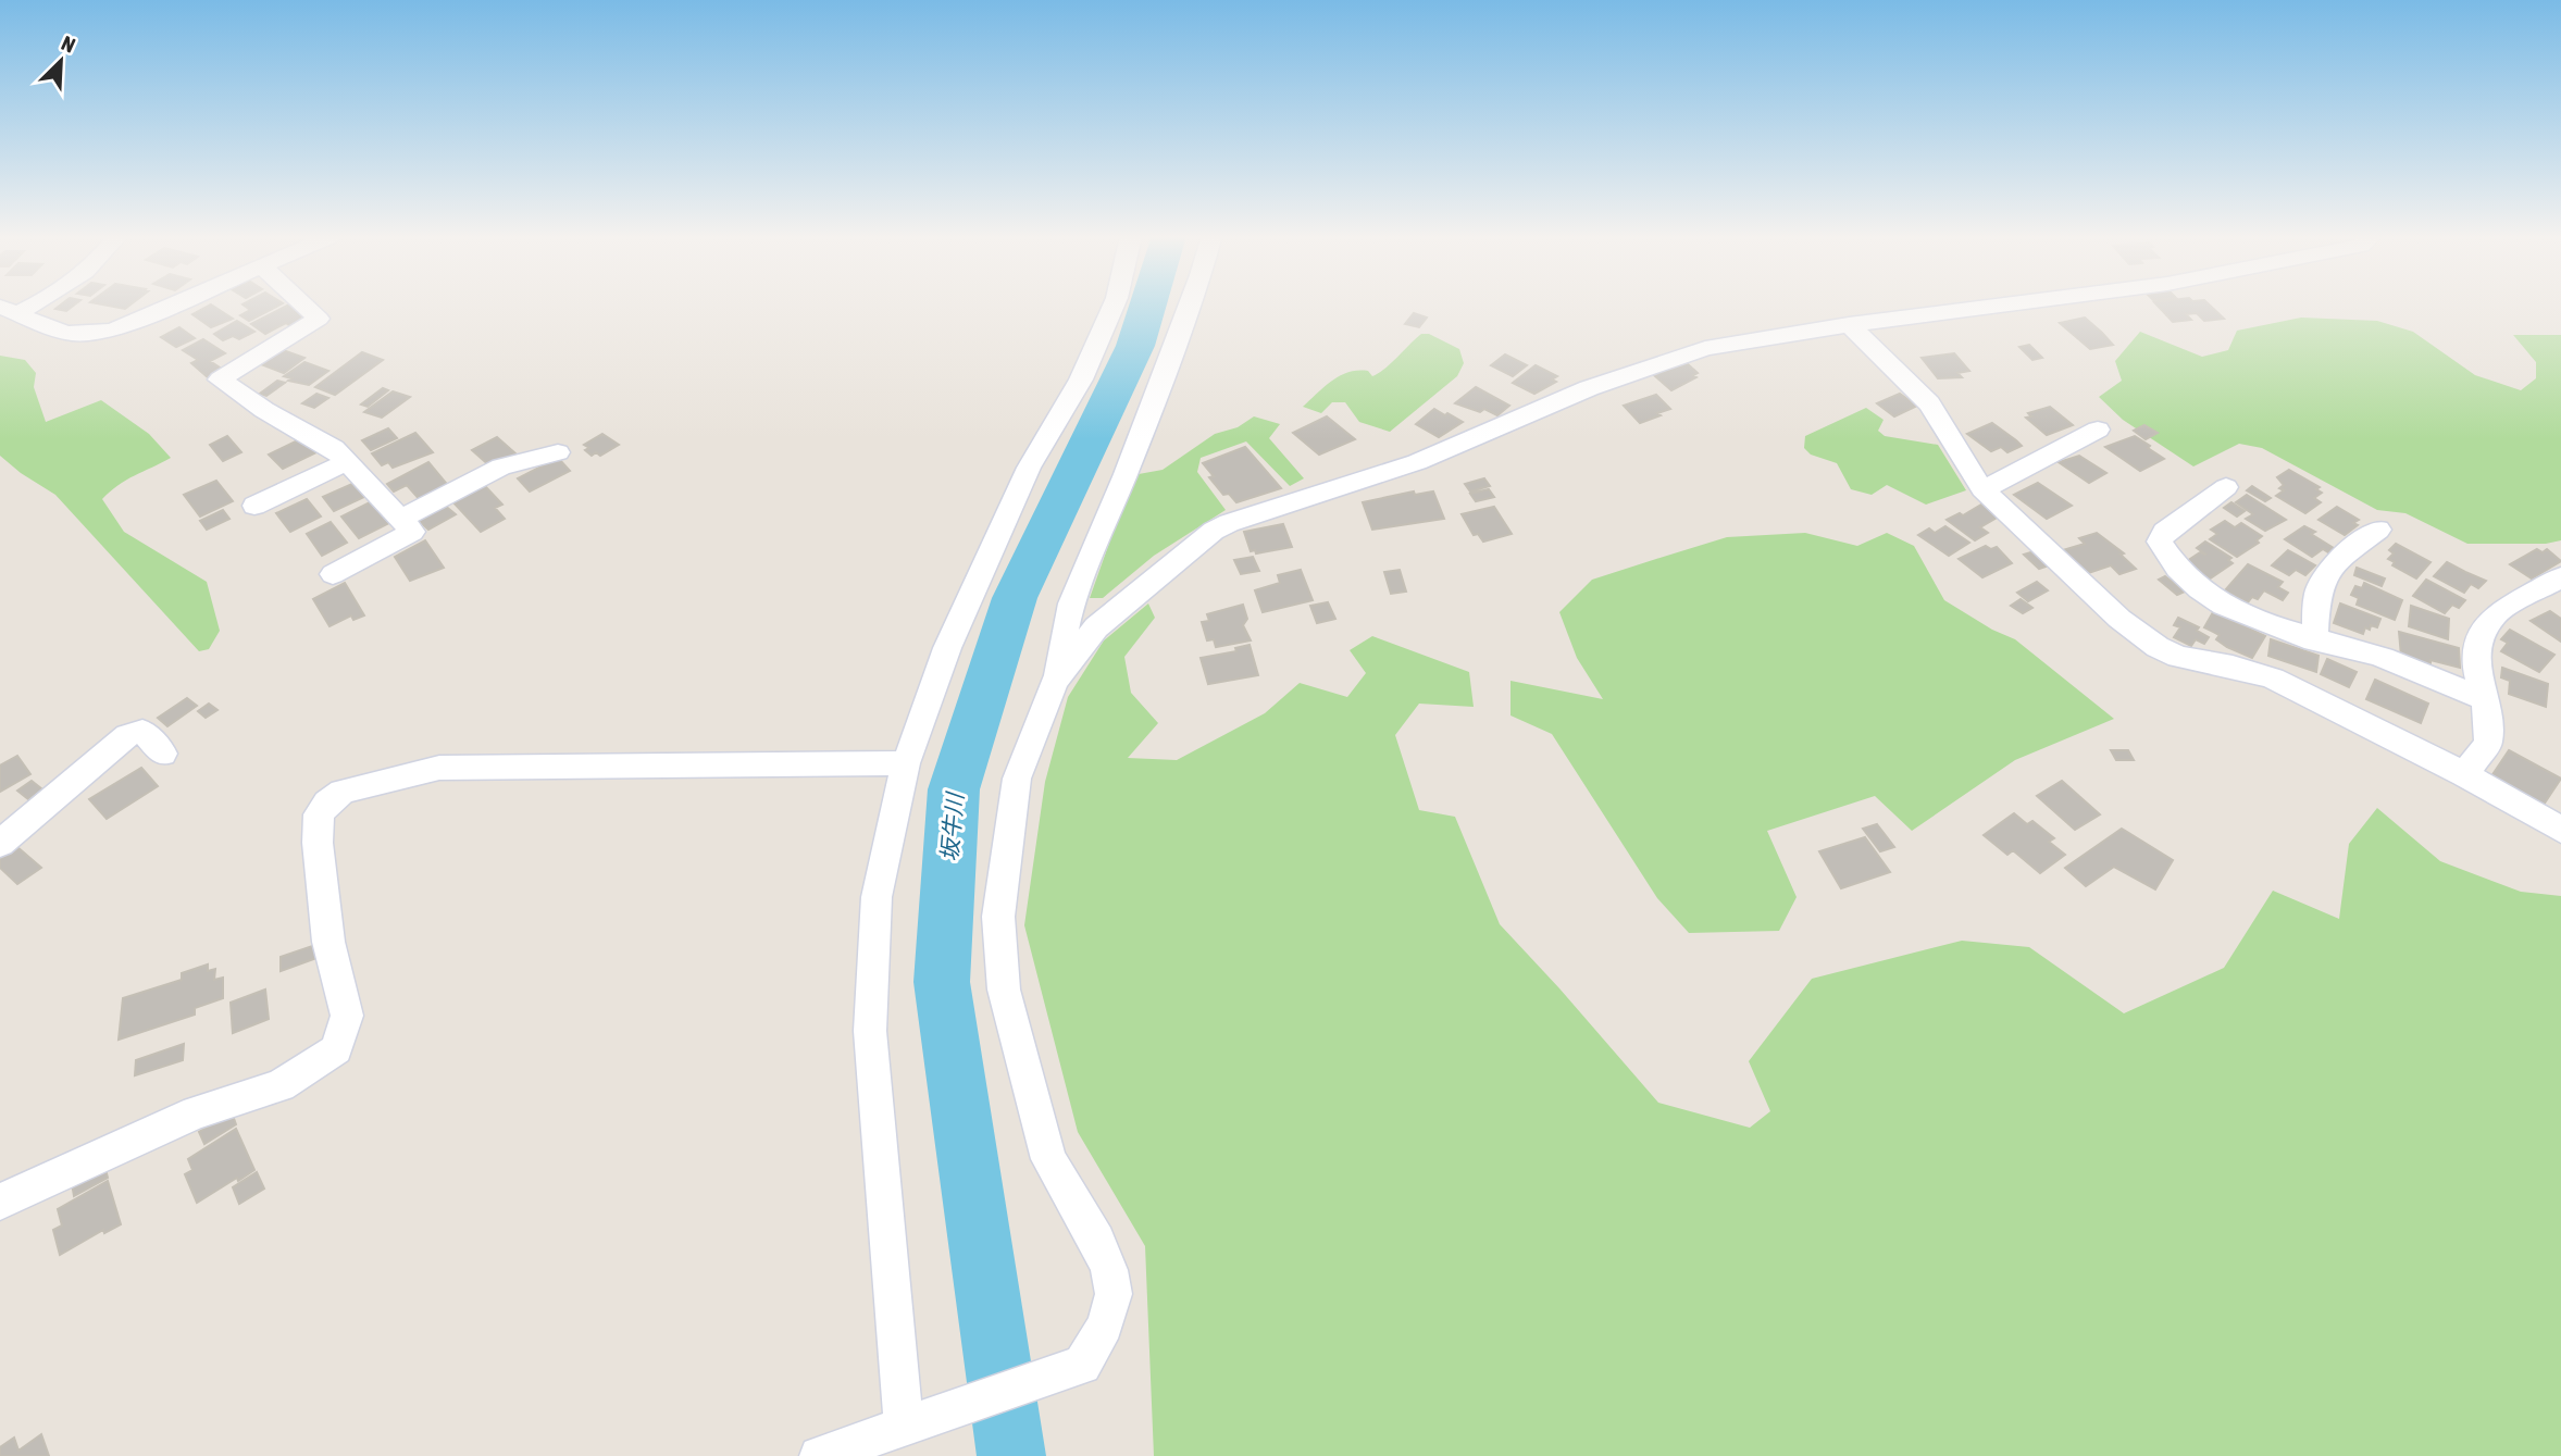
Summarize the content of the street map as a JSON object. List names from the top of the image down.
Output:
{
  "water": ["坂牛川"],
  "north": "top right"
}
